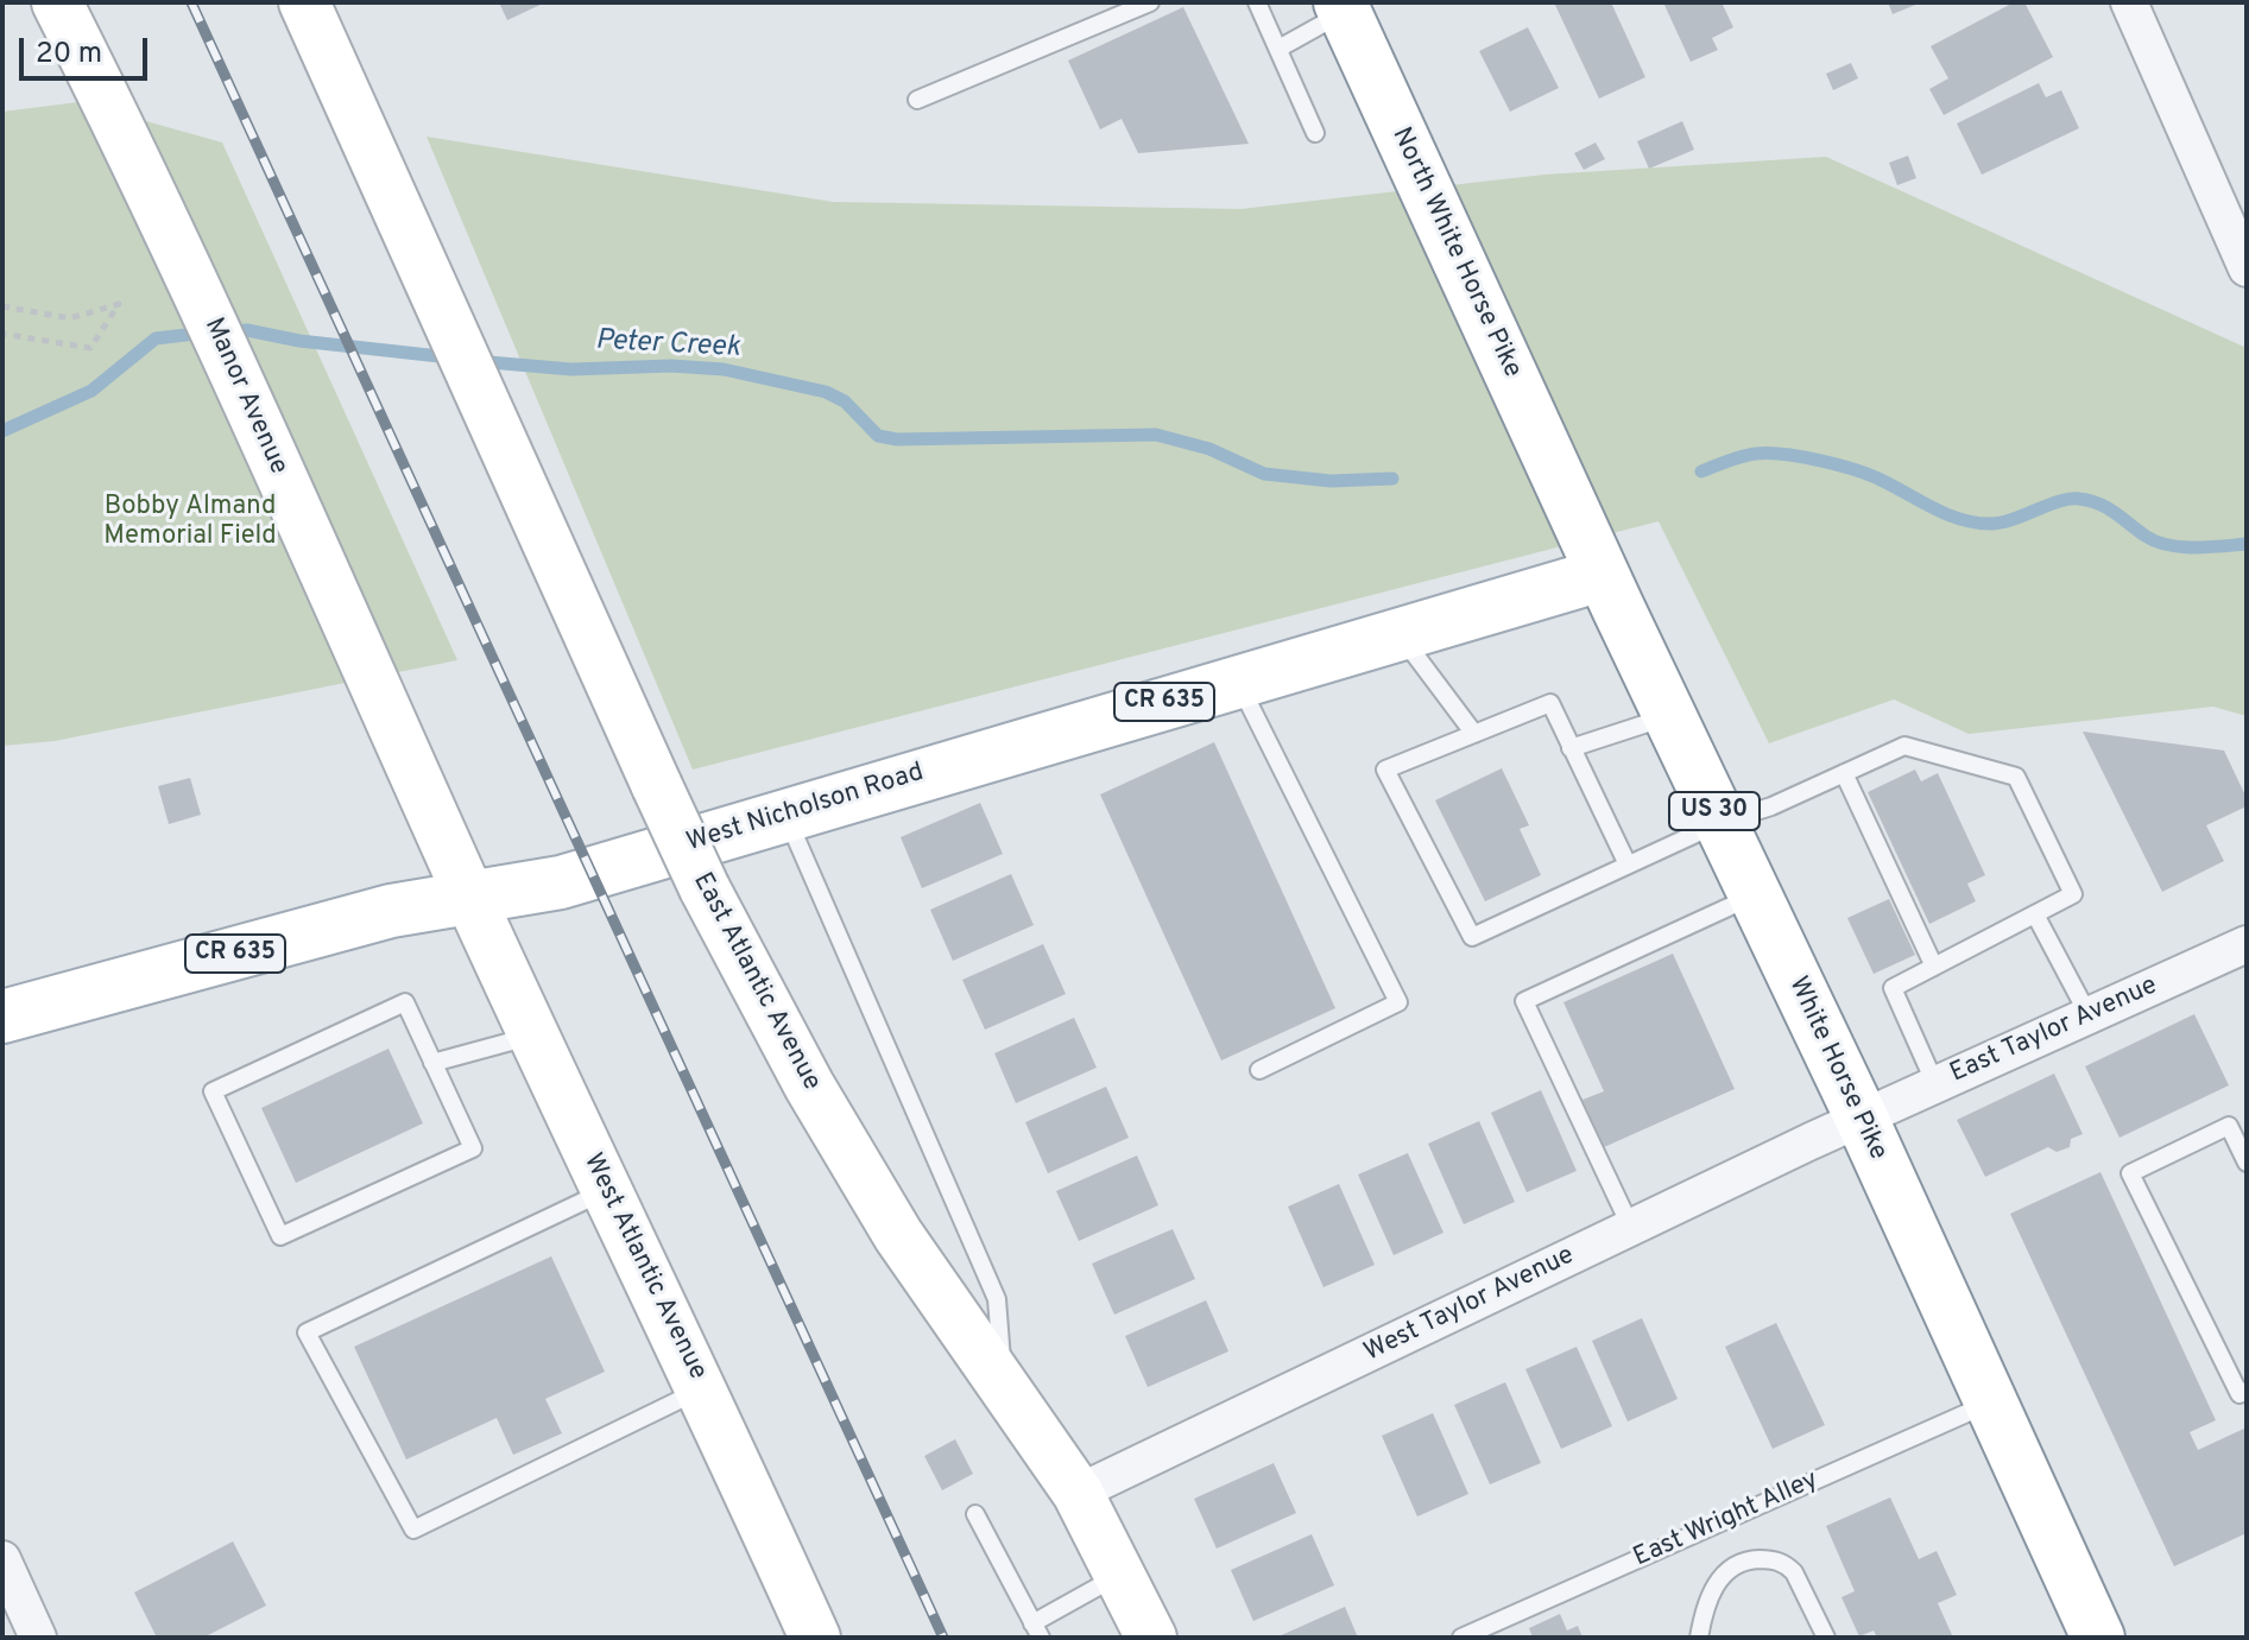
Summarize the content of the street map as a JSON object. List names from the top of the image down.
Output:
{
  "streets": {
    "main road": [
      "North White Horse Pike",
      "CR 635",
      "West Nicholson Road",
      "US 30",
      "White Horse Pike"
    ],
    "street": [
      "Manor Avenue",
      "East Atlantic Avenue",
      "East Taylor Avenue",
      "West Atlantic Avenue",
      "West Taylor Avenue"
    ],
    "lane": ["East Wright Alley"]
  },
  "crossings": [
    ["North White Horse Pike", "White Horse Pike"],
    ["Manor Avenue", "West Nicholson Road"],
    ["Manor Avenue", "West Atlantic Avenue"],
    ["West Nicholson Road", "White Horse Pike"],
    ["West Nicholson Road", "West Atlantic Avenue"],
    ["East Atlantic Avenue", "West Taylor Avenue"],
    ["East Taylor Avenue", "White Horse Pike"],
    ["East Taylor Avenue", "West Taylor Avenue"],
    ["White Horse Pike", "West Taylor Avenue"],
    ["White Horse Pike", "East Wright Alley"]
  ],
  "water": ["Peter Creek"],
  "parks": ["Bobby Almand Memorial Field"],
  "scale_bar": "20 m"
}
